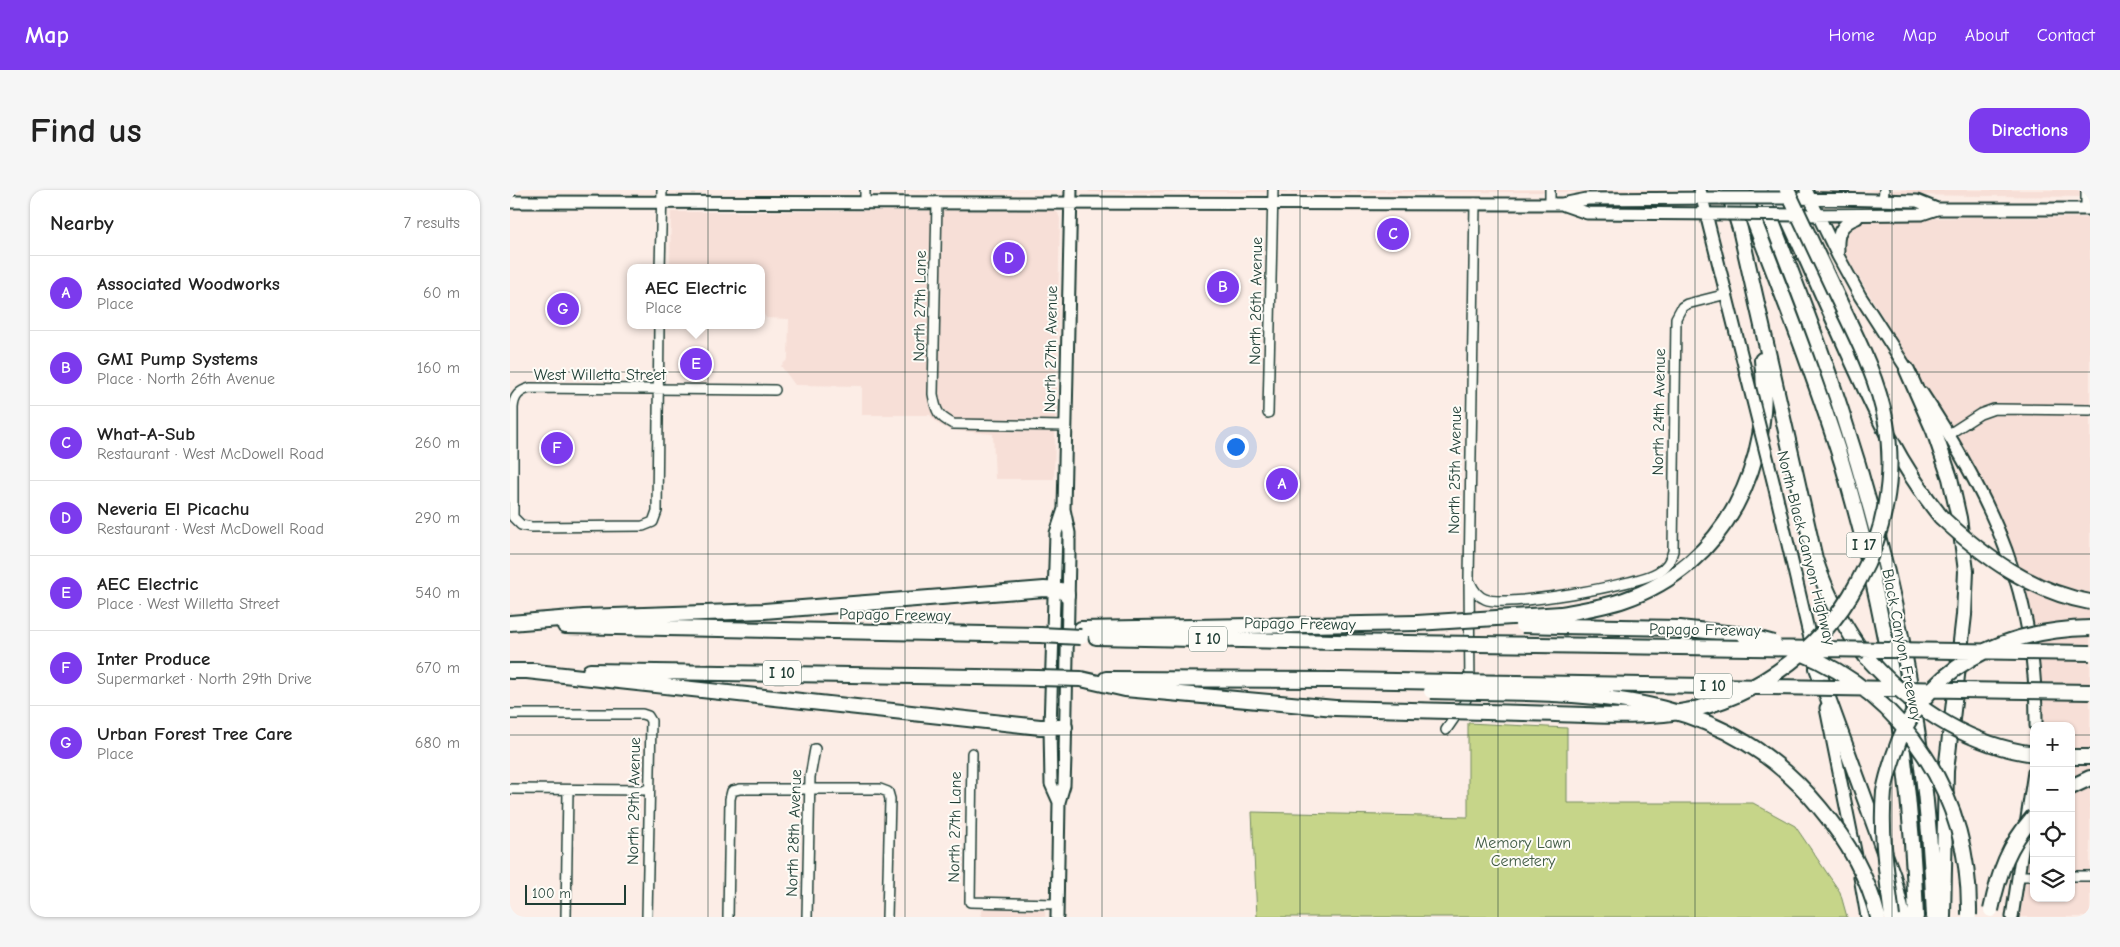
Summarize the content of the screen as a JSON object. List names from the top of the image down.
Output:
{
  "streets": {
    "highway": [
      "I 17",
      "Papago Freeway",
      "I 10",
      "Black Canyon Freeway"
    ],
    "main road": ["North 27th Avenue", "North Black Canyon Highway"],
    "street": [
      "North 26th Avenue",
      "North 27th Lane",
      "West Willetta Street",
      "North 24th Avenue",
      "North 25th Avenue",
      "North 29th Avenue",
      "North 28th Avenue"
    ]
  },
  "crossings": [
    ["North 27th Lane", "North 27th Avenue"],
    ["North 24th Avenue", "North 25th Avenue"],
    ["North 24th Avenue", "North Black Canyon Highway"]
  ],
  "parks": ["Memory Lawn Cemetery"],
  "scale_bar": "100 m",
  "page": {
    "header": "Map",
    "nav": [
      "Home",
      "Map",
      "About",
      "Contact"
    ],
    "buttons": "Directions",
    "title": "Find us",
    "heading": ["Nearby", "7 results"],
    "pins": [
      "C",
      "D",
      "B",
      "G",
      "E",
      "F",
      "A"
    ],
    "list": [
      {
        "mark": "A",
        "name": "Associated Woodworks",
        "note": "Place",
        "value": "60 m"
      },
      {
        "mark": "B",
        "name": "GMI Pump Systems",
        "note": "Place · North 26th Avenue",
        "value": "160 m"
      },
      {
        "mark": "C",
        "name": "What-A-Sub",
        "note": "Restaurant · West McDowell Road",
        "value": "260 m"
      },
      {
        "mark": "D",
        "name": "Neveria El Picachu",
        "note": "Restaurant · West McDowell Road",
        "value": "290 m"
      },
      {
        "mark": "E",
        "name": "AEC Electric",
        "note": "Place · West Willetta Street",
        "value": "540 m"
      },
      {
        "mark": "F",
        "name": "Inter Produce",
        "note": "Supermarket · North 29th Drive",
        "value": "670 m"
      },
      {
        "mark": "G",
        "name": "Urban Forest Tree Care",
        "note": "Place",
        "value": "680 m"
      }
    ],
    "popup": ["AEC Electric", "Place"],
    "map_buttons": ["+", "−"],
    "scale": "100 m"
  }
}
